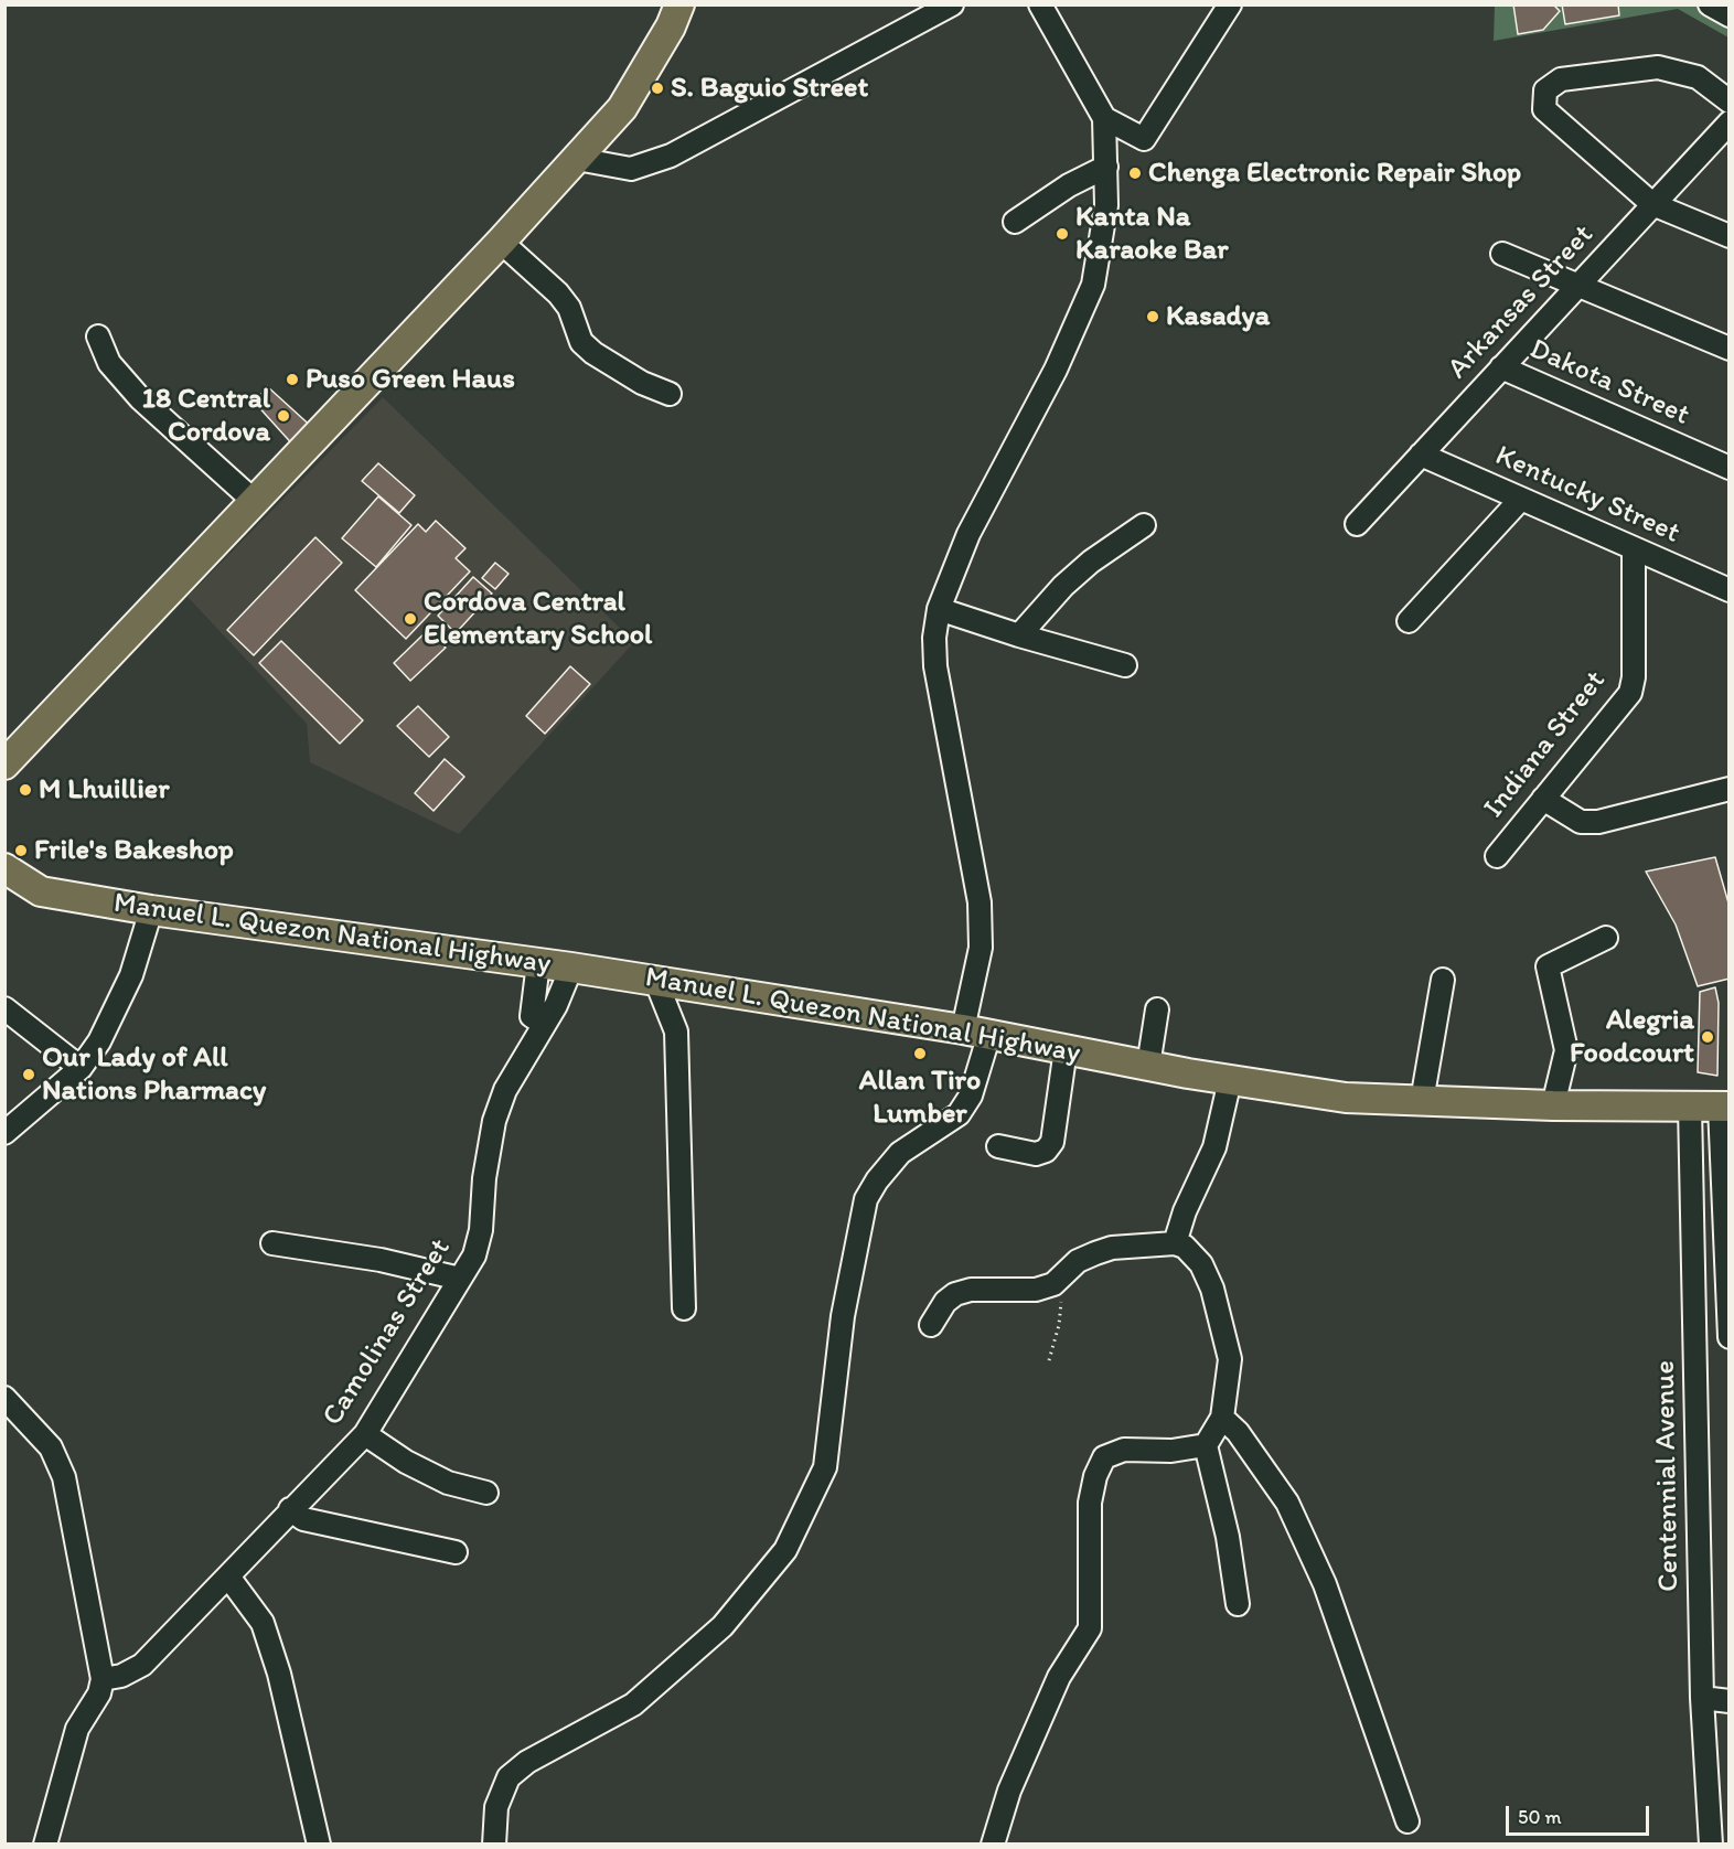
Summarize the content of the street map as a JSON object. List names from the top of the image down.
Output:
{
  "streets": {
    "main road": ["Manuel L. Quezon National Highway"],
    "street": [
      "Arkansas Street",
      "Dakota Street",
      "Kentucky Street",
      "Indiana Street",
      "Camolinas Street",
      "Centennial Avenue"
    ]
  },
  "crossings": [
    ["Arkansas Street", "Dakota Street"],
    ["Arkansas Street", "Kentucky Street"],
    ["Kentucky Street", "Indiana Street"],
    ["Manuel L. Quezon National Highway", "Camolinas Street"],
    ["Manuel L. Quezon National Highway", "Centennial Avenue"]
  ],
  "places": [
    "S. Baguio Street",
    "Chenga Electronic Repair Shop",
    "Kanta Na Karaoke Bar",
    "Kasadya",
    "Puso Green Haus",
    "18 Central Cordova",
    "Cordova Central Elementary School",
    "M Lhuillier",
    "Frile's Bakeshop",
    "Alegria Foodcourt",
    "Allan Tiro Lumber",
    "Our Lady of All Nations Pharmacy"
  ],
  "scale_bar": "50 m"
}
